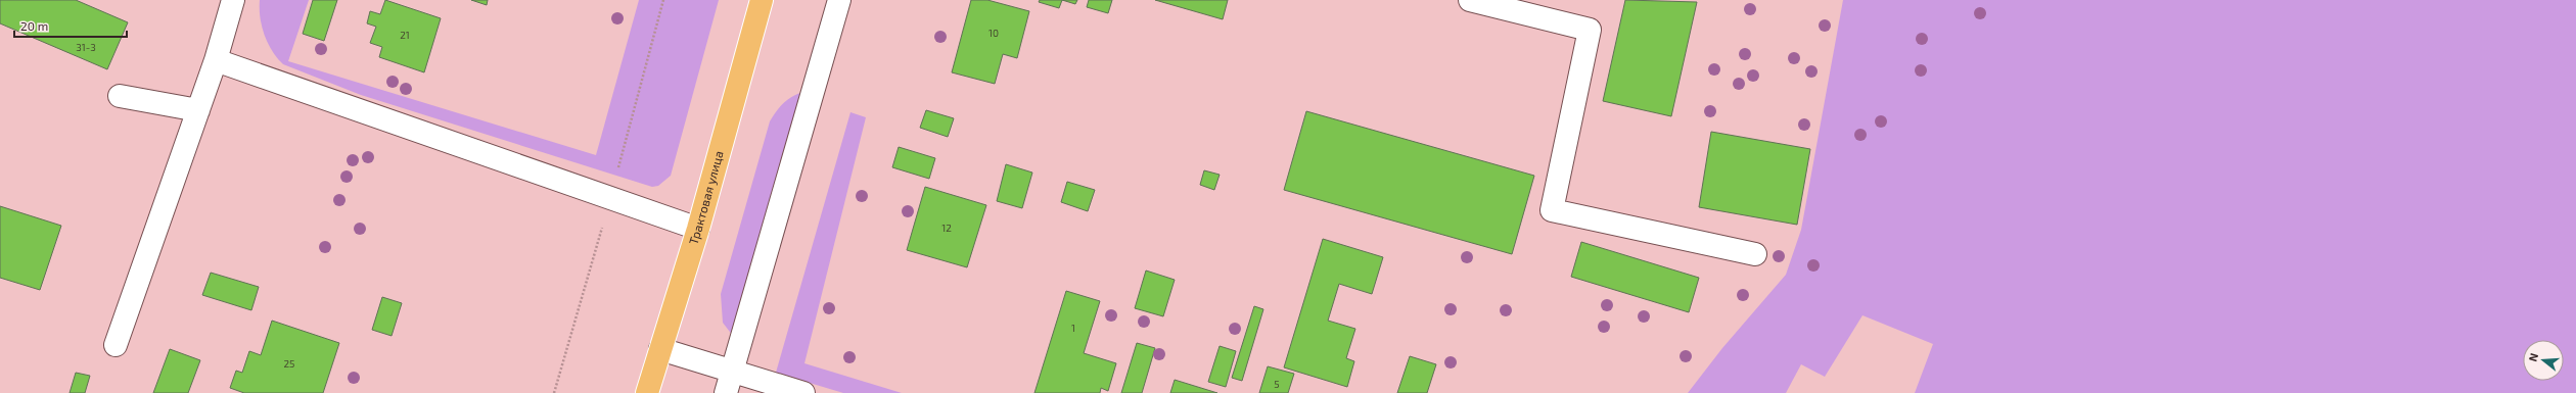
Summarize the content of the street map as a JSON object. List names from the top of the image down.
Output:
{
  "streets": {
    "highway": ["Трактовая улица"]
  },
  "house_numbers": [
    "10",
    "21",
    "31-3",
    "12",
    "1",
    "25",
    "5"
  ],
  "scale_bar": "20 m",
  "north": "left"
}
